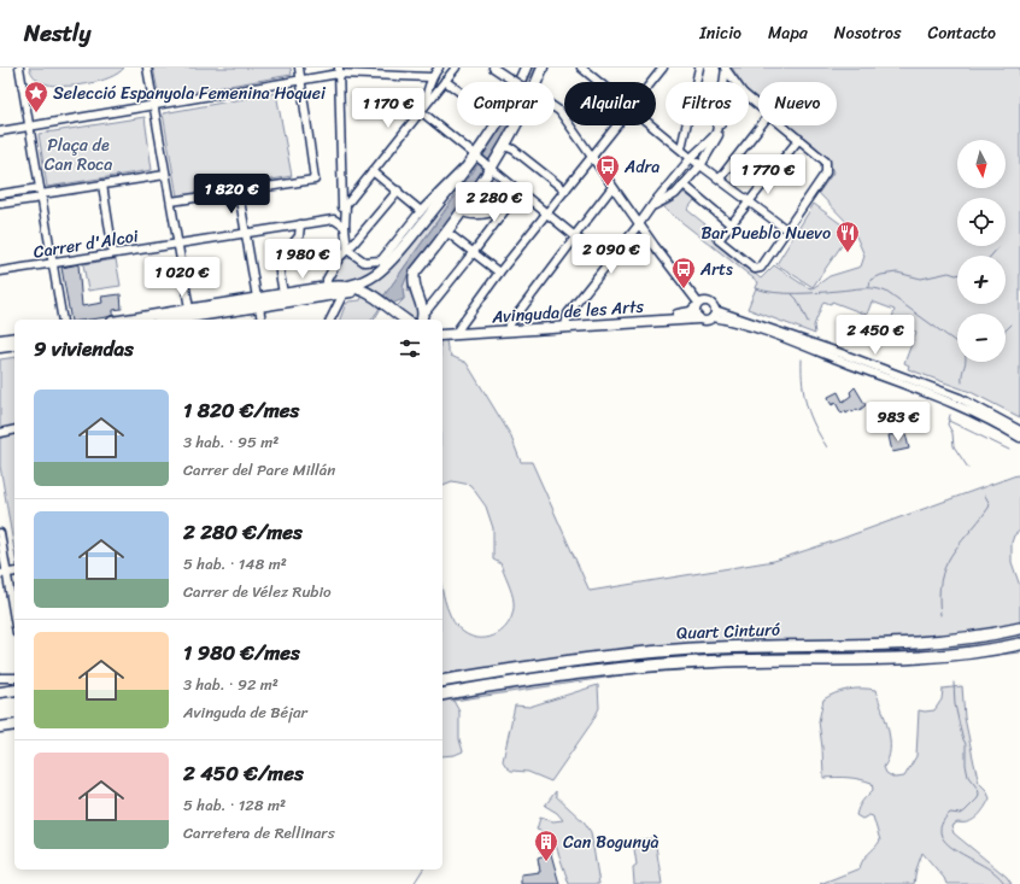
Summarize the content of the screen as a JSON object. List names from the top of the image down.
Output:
{
  "streets": {
    "highway": ["Quart Cinturó"],
    "main road": ["Avinguda de les Arts"],
    "street": ["Carrer d'Alcoi"]
  },
  "parks": ["Plaça de Can Roca"],
  "places": {
    "place": ["Selecció Espanyola Femenina Hoquei"],
    "bus stop": ["Adra", "Arts"],
    "restaurant": ["Bar Pueblo Nuevo"],
    "building": ["Can Bogunyà"]
  },
  "north": "bottom",
  "page": {
    "header": "Nestly",
    "nav": [
      "Inicio",
      "Mapa",
      "Nosotros",
      "Contacto"
    ],
    "chip": [
      "Comprar",
      "Alquilar",
      "Filtros",
      "Nuevo"
    ],
    "price": [
      "1 170 €",
      "1 770 €",
      "1 820 €",
      "2 280 €",
      "2 090 €",
      "1 980 €",
      "1 020 €",
      "2 450 €",
      "983 €"
    ],
    "map_buttons": ["+", "−"],
    "heading": "9 viviendas",
    "list": [
      {
        "name": "1 820 €/mes",
        "note": "3 hab. · 95 m² · Carrer del Pare Millán"
      },
      {
        "name": "2 280 €/mes",
        "note": "5 hab. · 148 m² · Carrer de Vélez Rubio"
      },
      {
        "name": "1 980 €/mes",
        "note": "3 hab. · 92 m² · Avinguda de Béjar"
      },
      {
        "name": "2 450 €/mes",
        "note": "5 hab. · 128 m² · Carretera de Rellinars"
      }
    ]
  }
}
